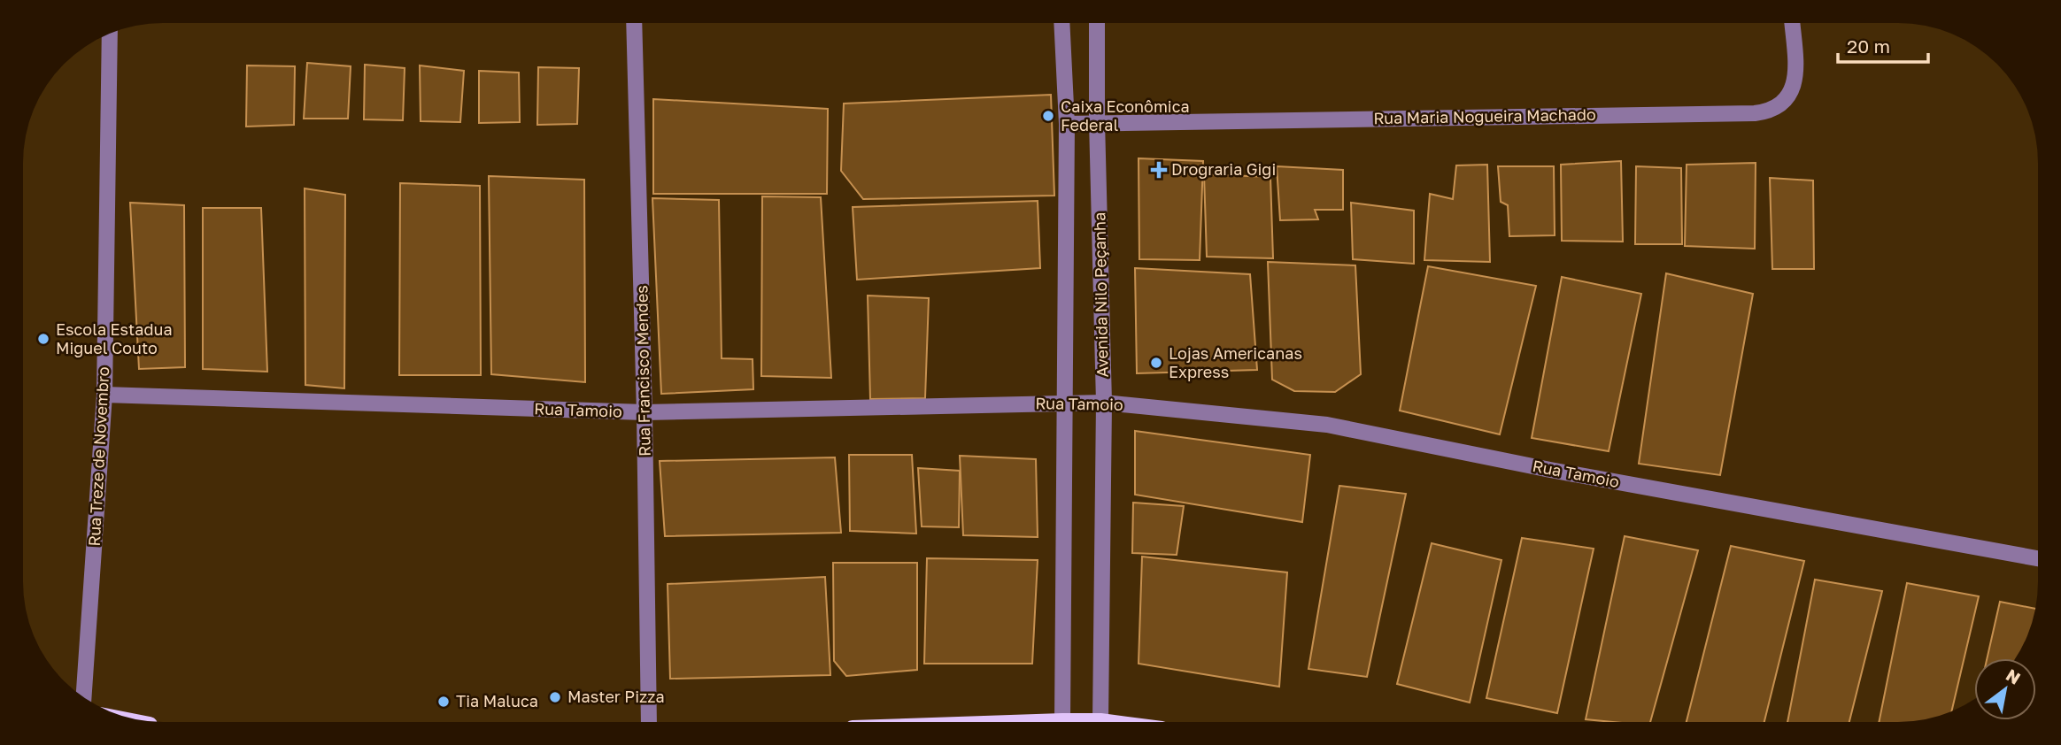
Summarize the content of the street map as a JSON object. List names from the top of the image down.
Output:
{
  "streets": {
    "street": [
      "Rua Maria Nogueira Machado",
      "Avenida Nilo Peçanha",
      "Rua Francisco Mendes",
      "Rua Tamoio",
      "Rua Treze de Novembro"
    ]
  },
  "crossings": [
    ["Rua Maria Nogueira Machado", "Avenida Nilo Peçanha"],
    ["Avenida Nilo Peçanha", "Rua Tamoio"],
    ["Rua Francisco Mendes", "Rua Tamoio"],
    ["Rua Tamoio", "Rua Treze de Novembro"]
  ],
  "places": {
    "other": [
      "Caixa Econômica Federal",
      "Escola Estadua Miguel Couto",
      "Lojas Americanas Express",
      "Master Pizza",
      "Tia Maluca"
    ],
    "health": ["Drograria Gigi"]
  },
  "scale_bar": "20 m",
  "north": "top right"
}
